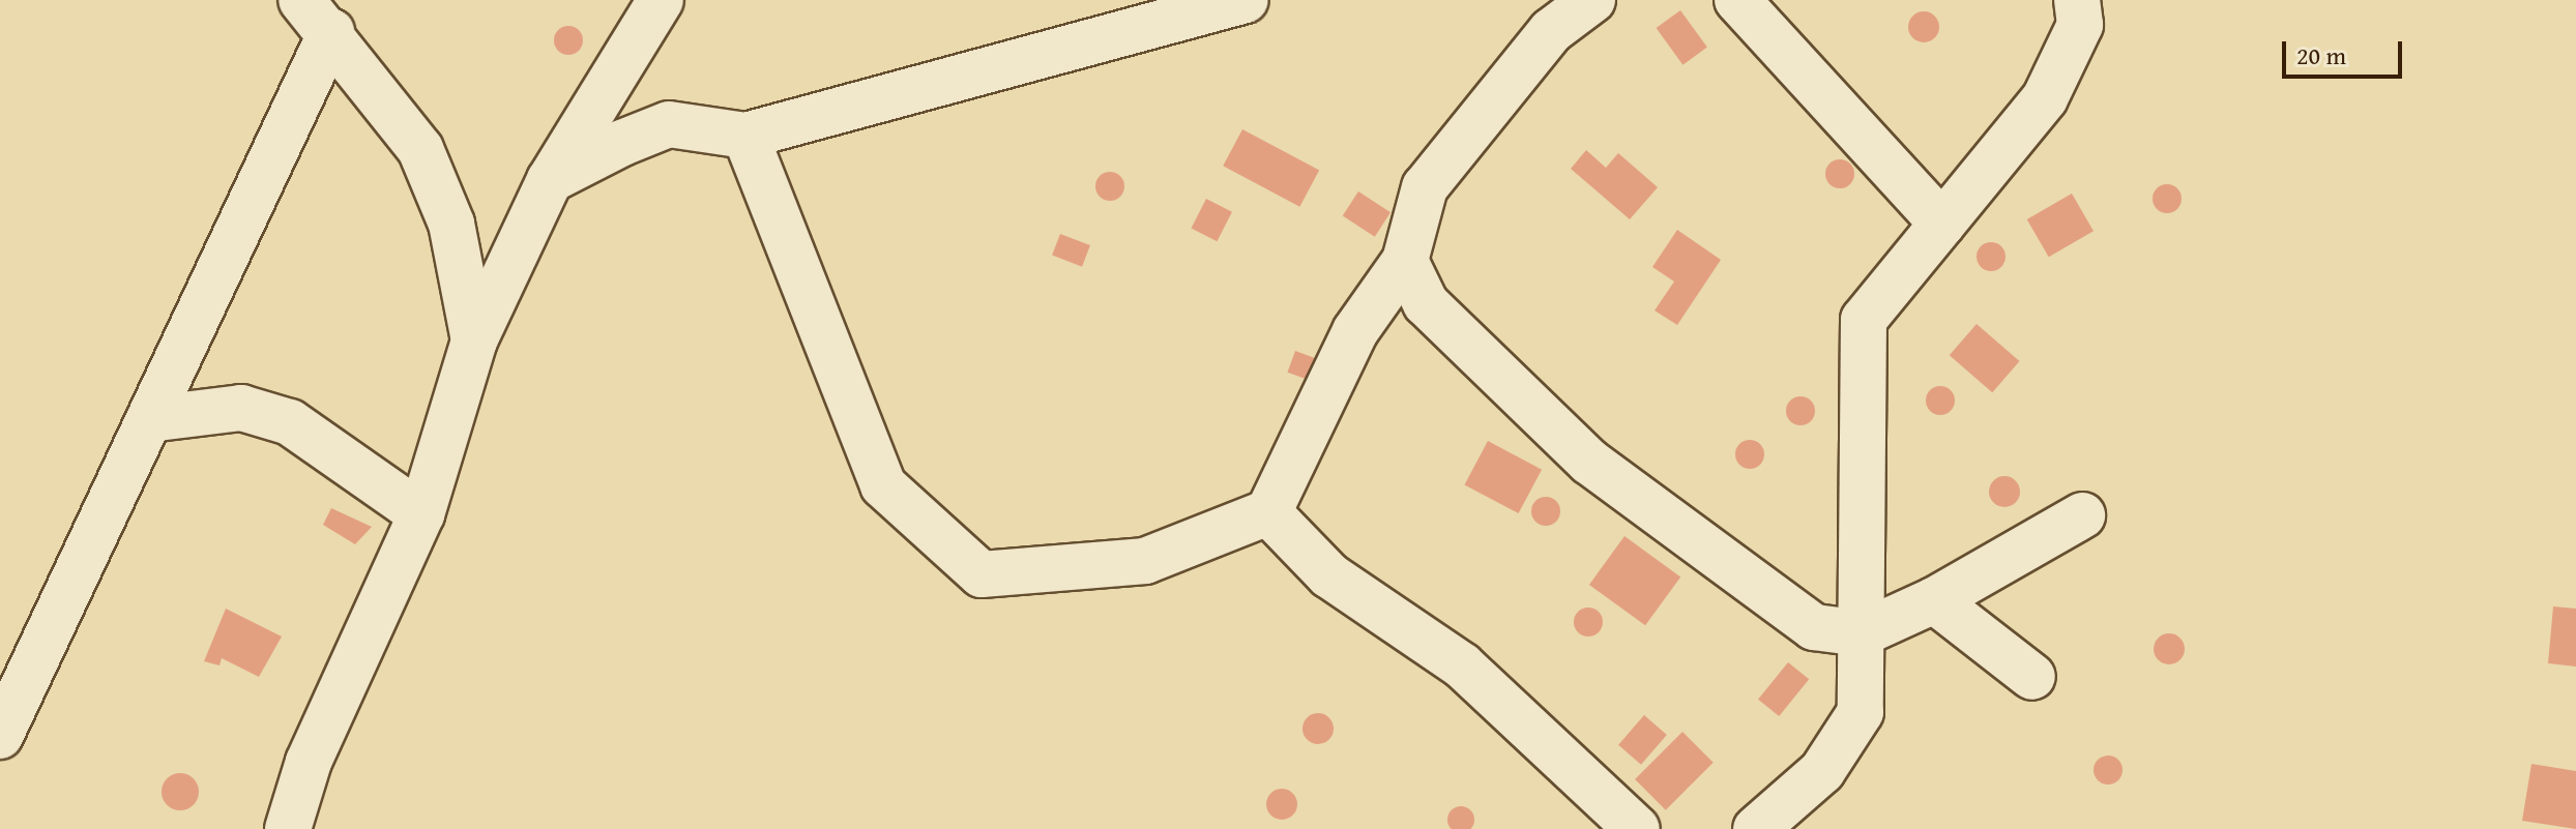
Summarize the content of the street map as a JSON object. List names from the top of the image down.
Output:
{
  "scale_bar": "20 m"
}
